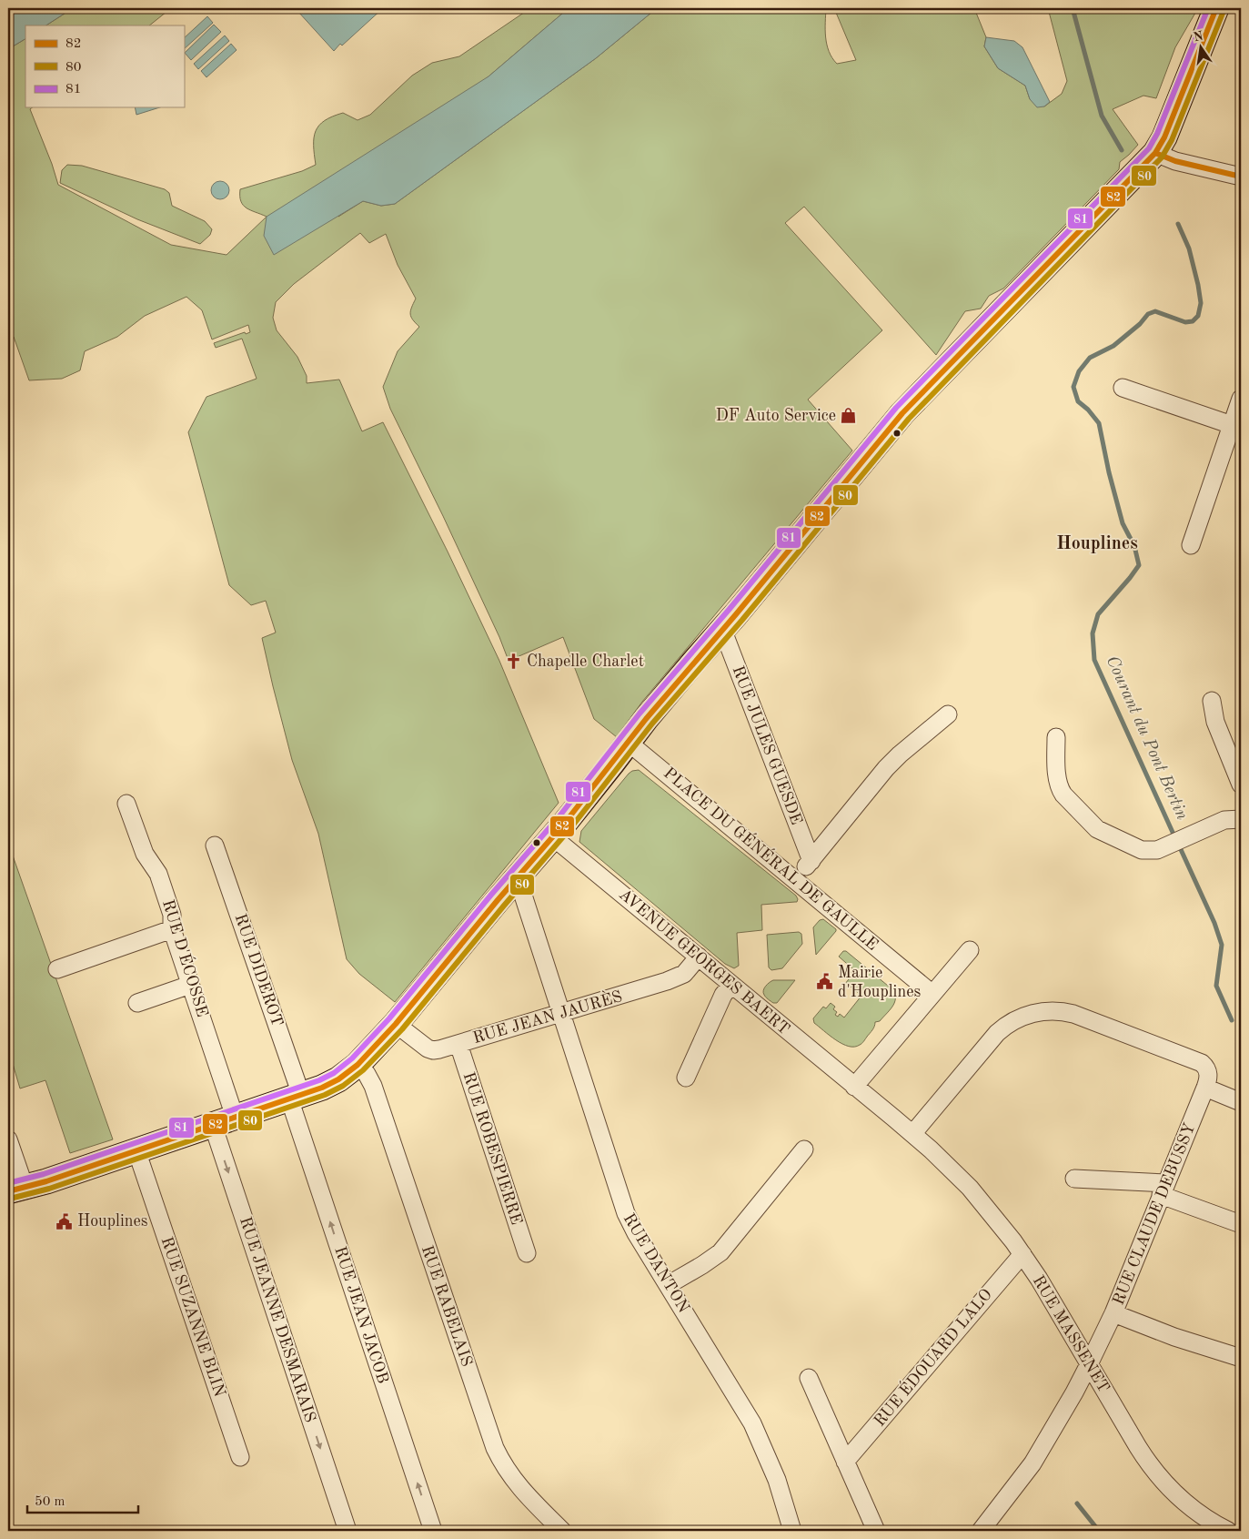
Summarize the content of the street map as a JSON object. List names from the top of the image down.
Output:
{
  "streets": {
    "street": [
      "RUE JULES GUESDE",
      "PLACE DU GÉNÉRAL DE GAULLE",
      "RUE D'ÉCOSSE",
      "AVENUE GEORGES BAERT",
      "RUE DIDEROT",
      "RUE JEAN JAURÈS",
      "RUE ROBESPIERRE",
      "RUE CLAUDE DEBUSSY",
      "RUE DANTON",
      "RUE RABELAIS",
      "RUE JEAN JACOB",
      "RUE SUZANNE BLIN",
      "RUE JEANNE DESMARAIS",
      "RUE MASSENET",
      "RUE ÉDOUARD LALO"
    ]
  },
  "crossings": [
    ["AVENUE GEORGES BAERT", "RUE JEAN JAURÈS"],
    ["AVENUE GEORGES BAERT", "RUE CLAUDE DEBUSSY"],
    ["AVENUE GEORGES BAERT", "RUE MASSENET"],
    ["RUE DIDEROT", "RUE JEAN JACOB"],
    ["RUE JEAN JAURÈS", "RUE ROBESPIERRE"],
    ["RUE JEAN JAURÈS", "RUE DANTON"],
    ["RUE CLAUDE DEBUSSY", "RUE MASSENET"],
    ["RUE MASSENET", "RUE ÉDOUARD LALO"]
  ],
  "one_way": ["RUE JEAN JACOB", "RUE JEANNE DESMARAIS"],
  "districts": ["Houplines"],
  "water": ["Courant du Pont Bertin"],
  "places": {
    "shop": ["DF Auto Service"],
    "church": ["Chapelle Charlet"],
    "public building": ["Mairie d'Houplines", "Houplines"]
  },
  "lines": ["transit line 82", "transit line 81", "transit line 80"],
  "legend": ["82", "80", "81"],
  "scale_bar": "50 m",
  "north": "top"
}
